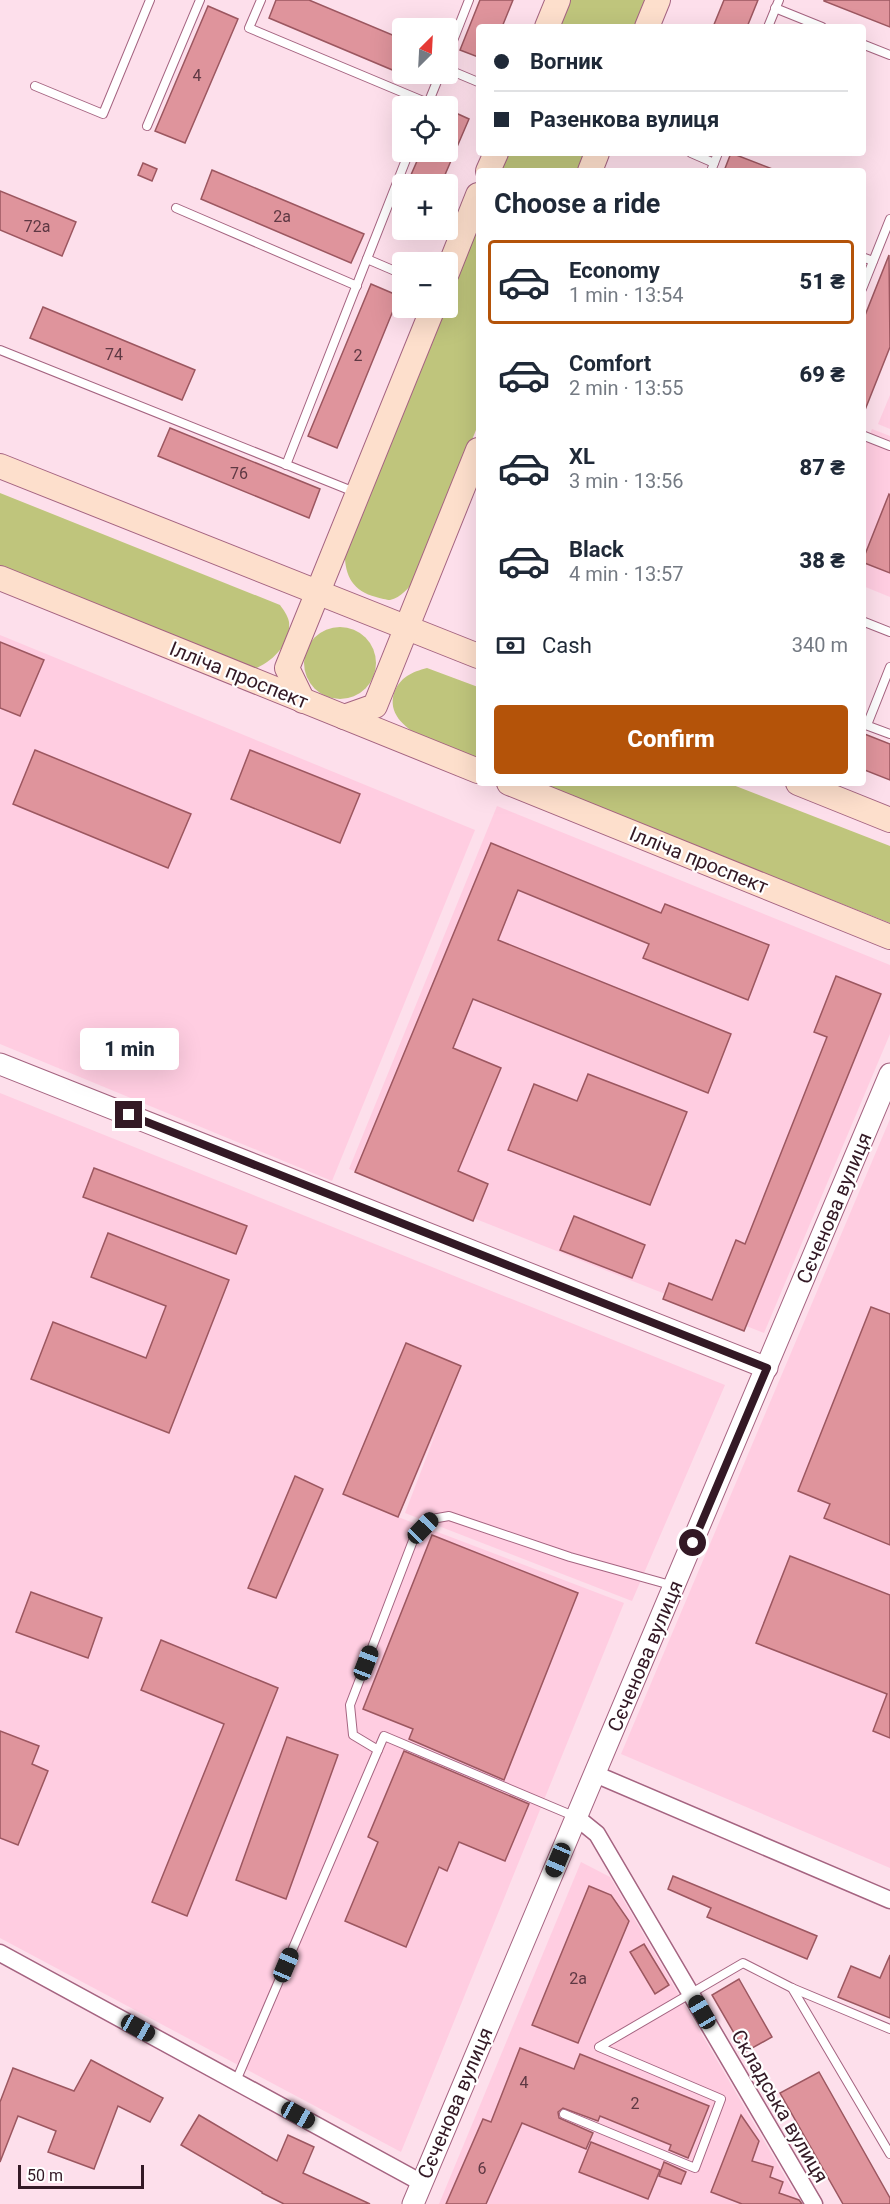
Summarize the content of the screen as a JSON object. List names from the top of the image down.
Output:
{
  "streets": {
    "main road": ["Ілліча проспект"],
    "street": ["Сєченова вулиця", "Складська вулиця"]
  },
  "crossings": [
    ["Сєченова вулиця", "Складська вулиця"]
  ],
  "house_numbers": [
    "4",
    "2а",
    "72а",
    "74",
    "2",
    "76",
    "2а",
    "4",
    "2",
    "6"
  ],
  "scale_bar": "50 m",
  "north": "top right",
  "page": {
    "map_buttons": ["+", "−"],
    "banner": ["Вогник", "Разенкова вулиця"],
    "heading": "Choose a ride",
    "list": [
      {
        "name": "Economy",
        "note": "1 min · 13:54",
        "value": "51 ₴"
      },
      {
        "name": "Comfort",
        "note": "2 min · 13:55",
        "value": "69 ₴"
      },
      {
        "name": "XL",
        "note": "3 min · 13:56",
        "value": "87 ₴"
      },
      {
        "name": "Black",
        "note": "4 min · 13:57",
        "value": "38 ₴"
      }
    ],
    "pay": ["Cash", "340 m"],
    "buttons": "Confirm",
    "bubble": "1 min",
    "scale": "50 m"
  }
}
